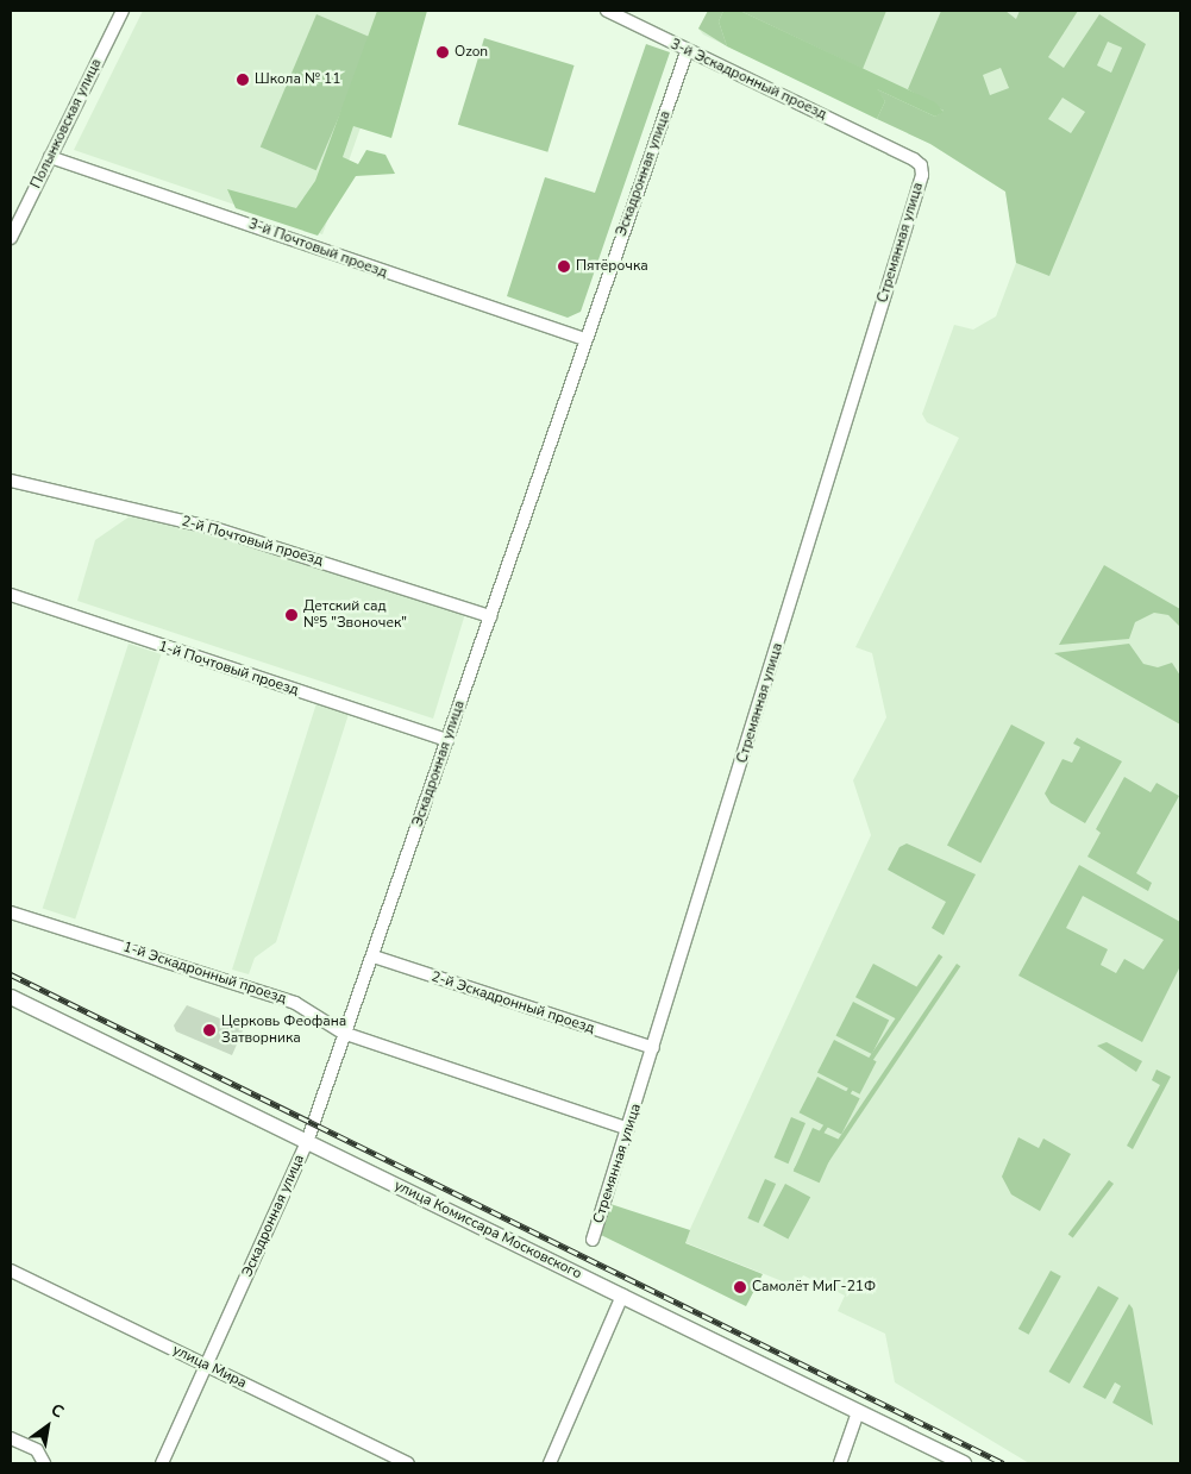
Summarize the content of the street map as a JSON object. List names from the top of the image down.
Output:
{
  "streets": {
    "main road": ["улица Комиссара Московского"],
    "street": [
      "3-й Эскадронный проезд",
      "Полынковская улица",
      "Эскадронная улица",
      "Стремянная улица",
      "3-й Почтовый проезд",
      "2-й Почтовый проезд",
      "1-й Почтовый проезд",
      "1-й Эскадронный проезд",
      "2-й Эскадронный проезд",
      "улица Мира"
    ]
  },
  "crossings": [
    ["3-й Эскадронный проезд", "Эскадронная улица"],
    ["3-й Эскадронный проезд", "Стремянная улица"],
    ["Полынковская улица", "3-й Почтовый проезд"],
    ["Эскадронная улица", "3-й Почтовый проезд"],
    ["Эскадронная улица", "2-й Почтовый проезд"],
    ["Эскадронная улица", "1-й Почтовый проезд"],
    ["Эскадронная улица", "1-й Эскадронный проезд"],
    ["Эскадронная улица", "2-й Эскадронный проезд"],
    ["Эскадронная улица", "улица Комиссара Московского"],
    ["Эскадронная улица", "улица Мира"],
    ["Стремянная улица", "1-й Эскадронный проезд"],
    ["Стремянная улица", "2-й Эскадронный проезд"]
  ],
  "places": [
    "Ozon",
    "Школа № 11",
    "Пятёрочка",
    "Детский сад №5 \"Звоночек\"",
    "Церковь Феофана Затворника",
    "Самолёт МиГ-21Ф"
  ],
  "north": "top right"
}
